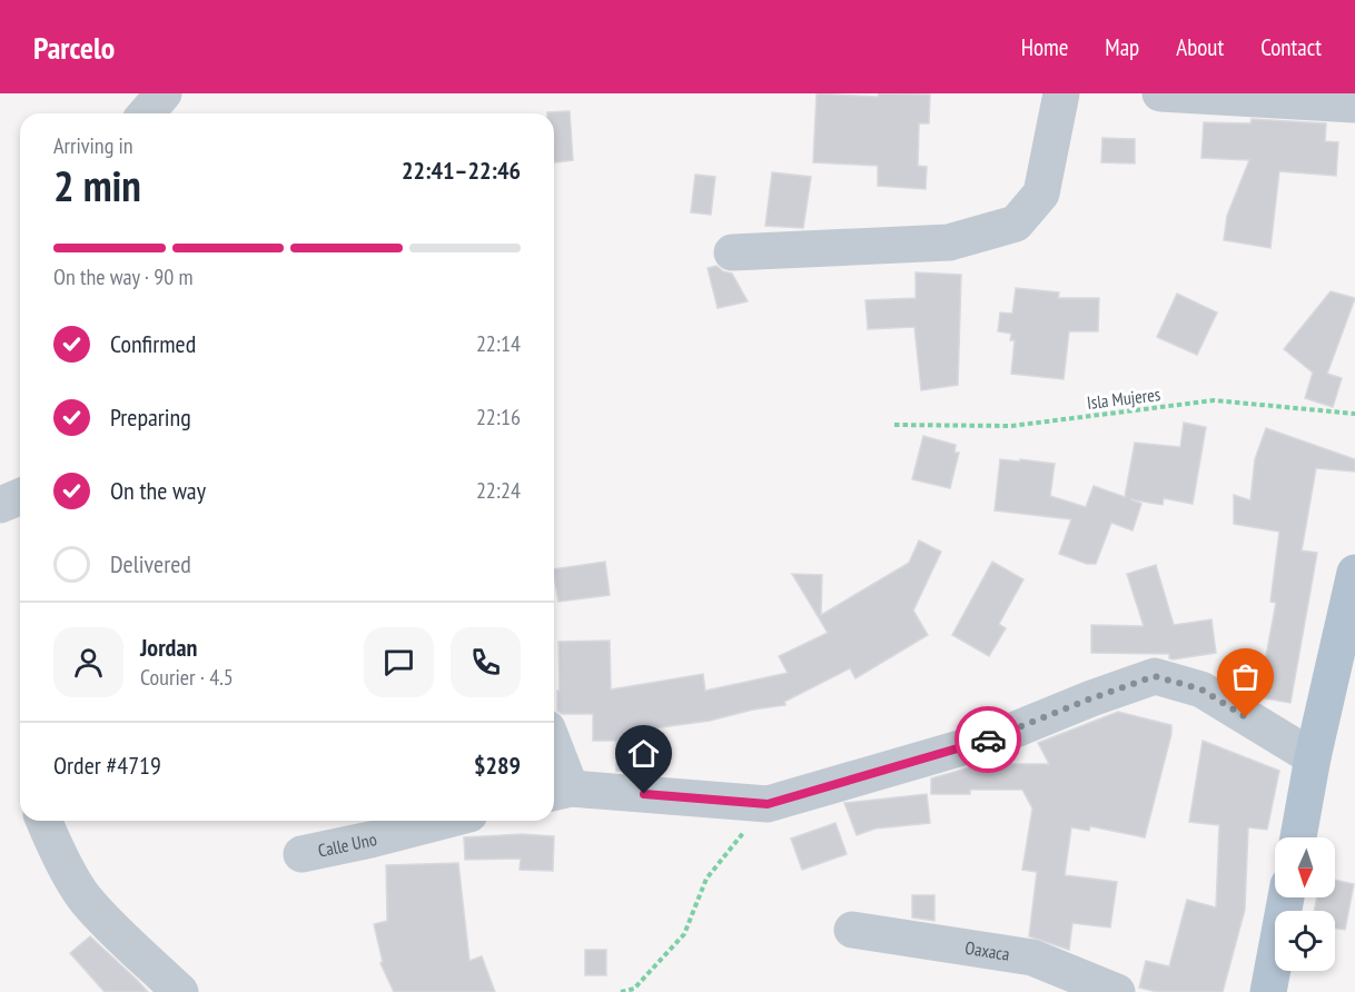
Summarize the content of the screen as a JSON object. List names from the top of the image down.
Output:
{
  "streets": {
    "street": ["Calle Uno", "Oaxaca"],
    "path": ["Isla Mujeres"]
  },
  "north": "bottom",
  "page": {
    "header": "Parcelo",
    "nav": [
      "Home",
      "Map",
      "About",
      "Contact"
    ],
    "heading": ["2 min", "Arriving in", "22:41–22:46"],
    "panel": [
      "Jordan",
      "Courier · 4.5",
      "Order #4719",
      "$289"
    ],
    "bar": "On the way · 90 m",
    "list": [
      ["Confirmed", "22:14"],
      ["Preparing", "22:16"],
      ["On the way", "22:24"],
      "Delivered"
    ]
  }
}
